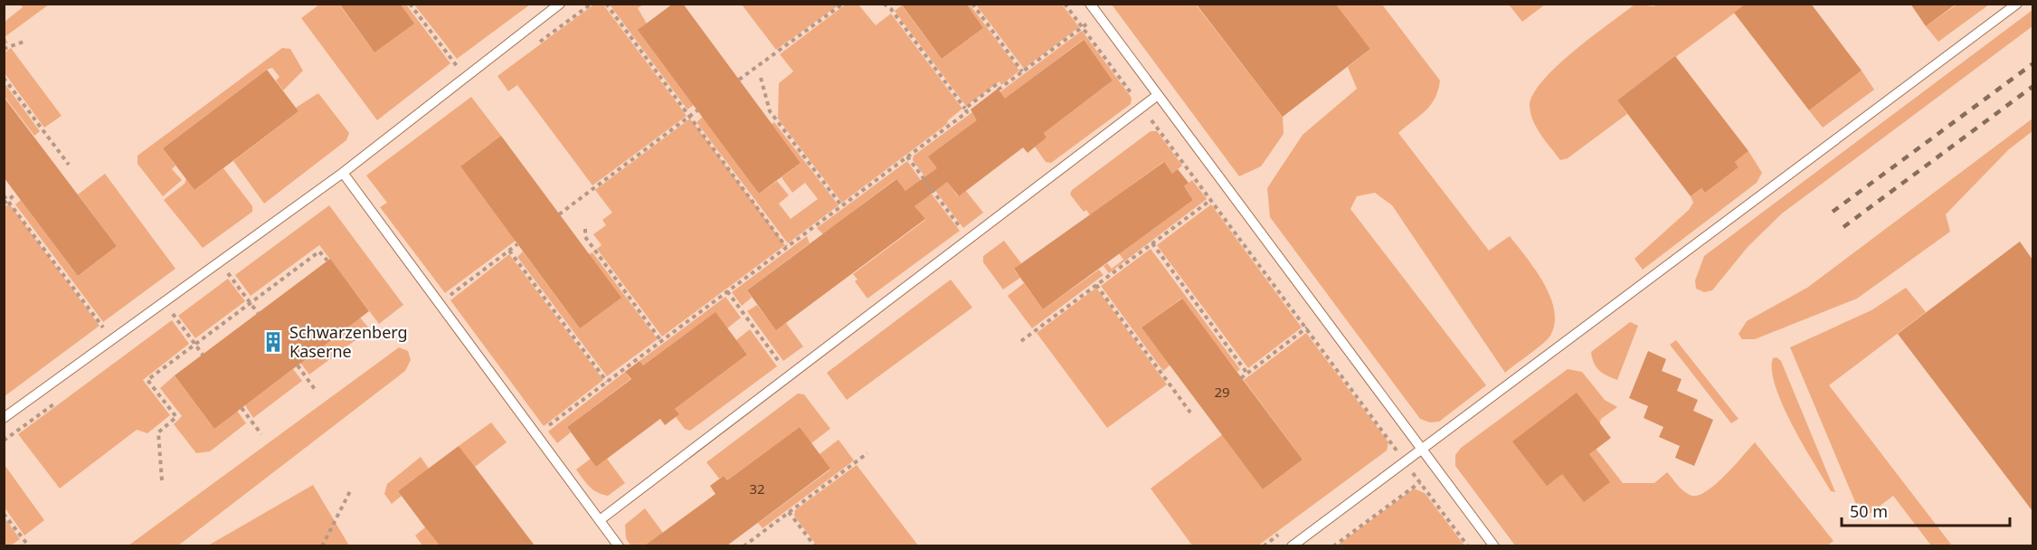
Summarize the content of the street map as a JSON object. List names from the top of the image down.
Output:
{
  "places": {
    "building": ["Schwarzenberg Kaserne"]
  },
  "house_numbers": ["29", "32"],
  "scale_bar": "50 m"
}
